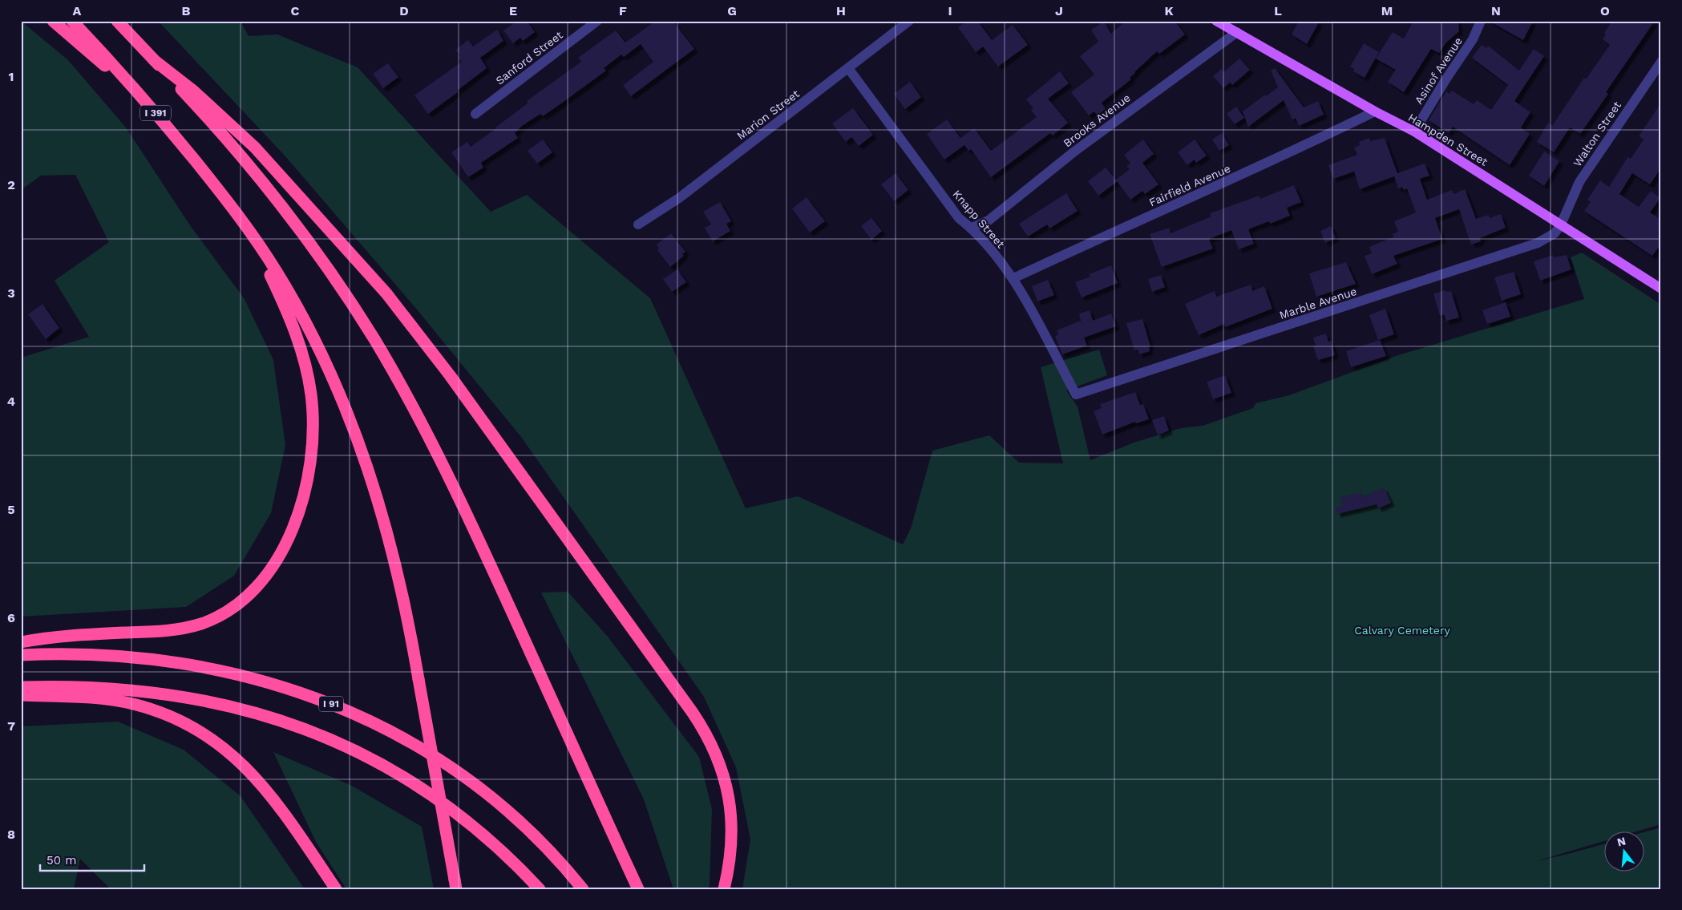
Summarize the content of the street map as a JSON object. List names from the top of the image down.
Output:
{
  "streets": {
    "highway": ["I 391", "I 91"],
    "main road": ["Hampden Street"],
    "street": [
      "Sanford Street",
      "Asinof Avenue",
      "Marion Street",
      "Brooks Avenue",
      "Walton Street",
      "Fairfield Avenue",
      "Knapp Street",
      "Marble Avenue"
    ]
  },
  "crossings": [
    ["Asinof Avenue", "Hampden Street"],
    ["Marion Street", "Knapp Street"],
    ["Brooks Avenue", "Hampden Street"],
    ["Brooks Avenue", "Knapp Street"],
    ["Walton Street", "Hampden Street"],
    ["Walton Street", "Marble Avenue"],
    ["Hampden Street", "Fairfield Avenue"],
    ["Hampden Street", "Marble Avenue"],
    ["Fairfield Avenue", "Knapp Street"],
    ["Knapp Street", "Marble Avenue"]
  ],
  "parks": ["Calvary Cemetery"],
  "scale_bar": "50 m",
  "north": "top",
  "grid": {
    "columns": [
      "A",
      "B",
      "C",
      "D",
      "E",
      "F",
      "G",
      "H",
      "I",
      "J",
      "K",
      "L",
      "M",
      "N",
      "O"
    ],
    "rows": [
      "1",
      "2",
      "3",
      "4",
      "5",
      "6",
      "7",
      "8"
    ]
  }
}
